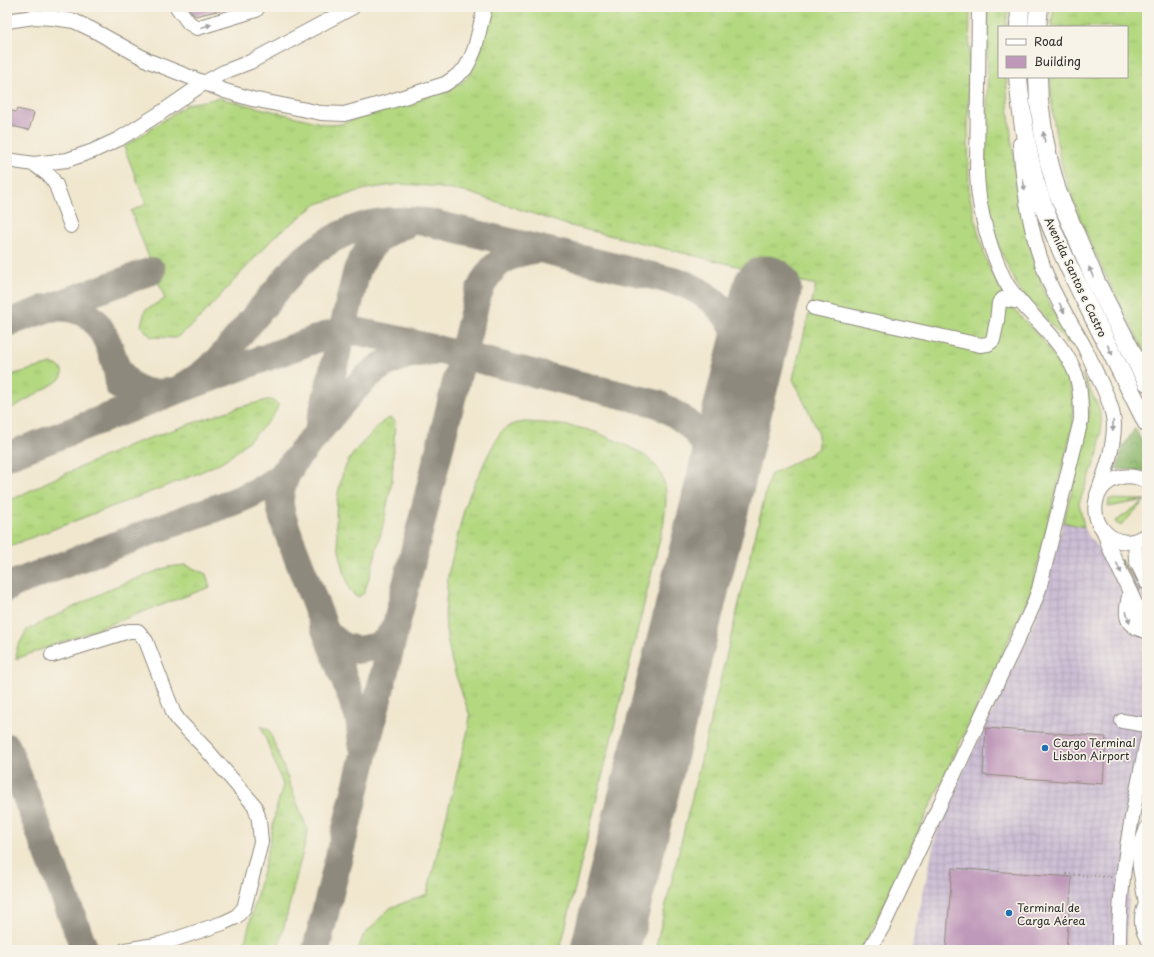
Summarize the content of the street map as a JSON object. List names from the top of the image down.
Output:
{
  "streets": {
    "main road": ["Avenida Santos e Castro"]
  },
  "places": ["Cargo Terminal Lisbon Airport", "Terminal de Carga Aérea"],
  "legend": ["Road", "Building"]
}
